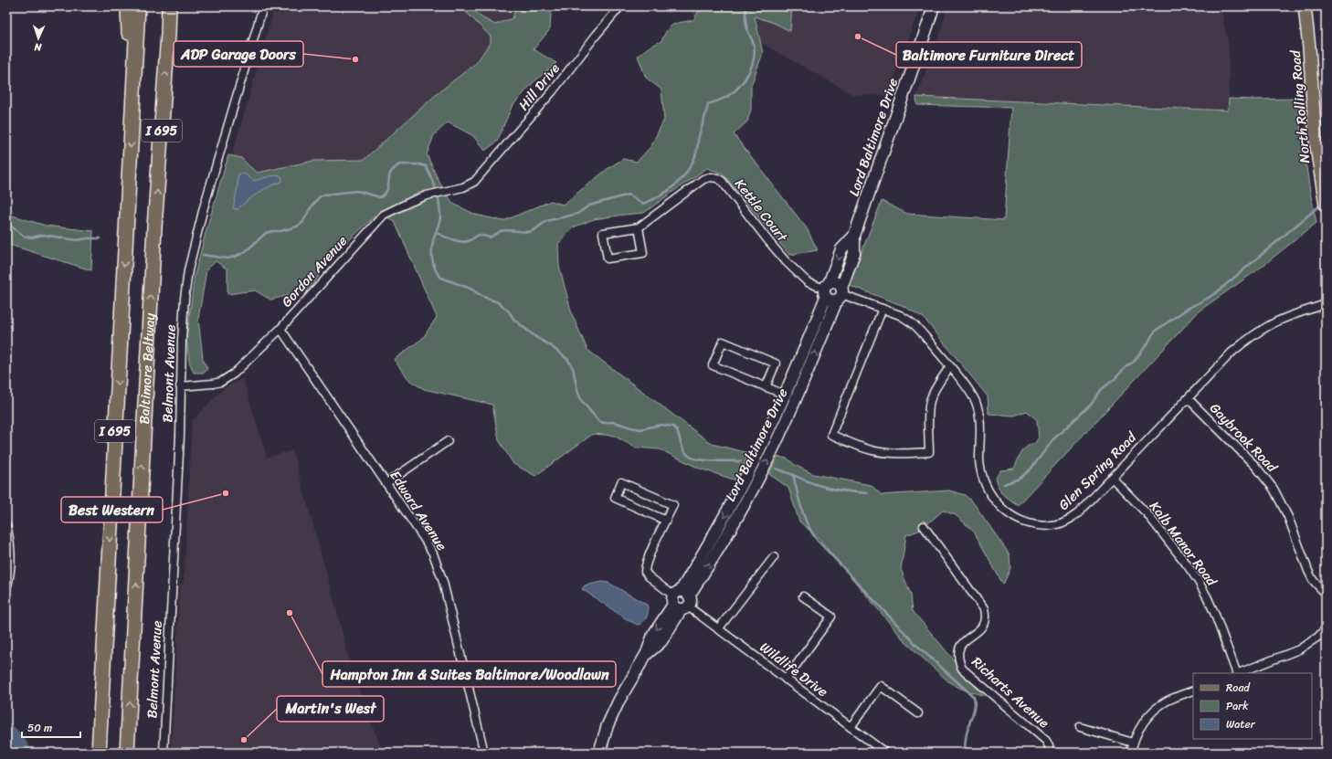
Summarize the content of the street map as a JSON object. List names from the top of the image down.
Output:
{
  "streets": {
    "highway": ["I 695", "Baltimore Beltway"],
    "main road": ["North Rolling Road", "Lord Baltimore Drive"],
    "street": [
      "Hill Drive",
      "Kettle Court",
      "Gordon Avenue",
      "Belmont Avenue",
      "Gaybrook Road",
      "Glen Spring Road",
      "Edward Avenue",
      "Kalb Manor Road",
      "Wildlife Drive",
      "Richarts Avenue"
    ]
  },
  "crossings": [
    ["Hill Drive", "Gordon Avenue"],
    ["Lord Baltimore Drive", "Kettle Court"],
    ["Lord Baltimore Drive", "Glen Spring Road"],
    ["Lord Baltimore Drive", "Wildlife Drive"],
    ["Kettle Court", "Glen Spring Road"],
    ["Gordon Avenue", "Belmont Avenue"],
    ["Gordon Avenue", "Edward Avenue"],
    ["Gaybrook Road", "Glen Spring Road"],
    ["Glen Spring Road", "Kalb Manor Road"]
  ],
  "places": [
    "Baltimore Furniture Direct",
    "ADP Garage Doors",
    "Best Western",
    "Hampton Inn & Suites Baltimore/Woodlawn",
    "Martin's West"
  ],
  "legend": ["Road", "Park", "Water"],
  "scale_bar": "50 m",
  "north": "bottom"
}
